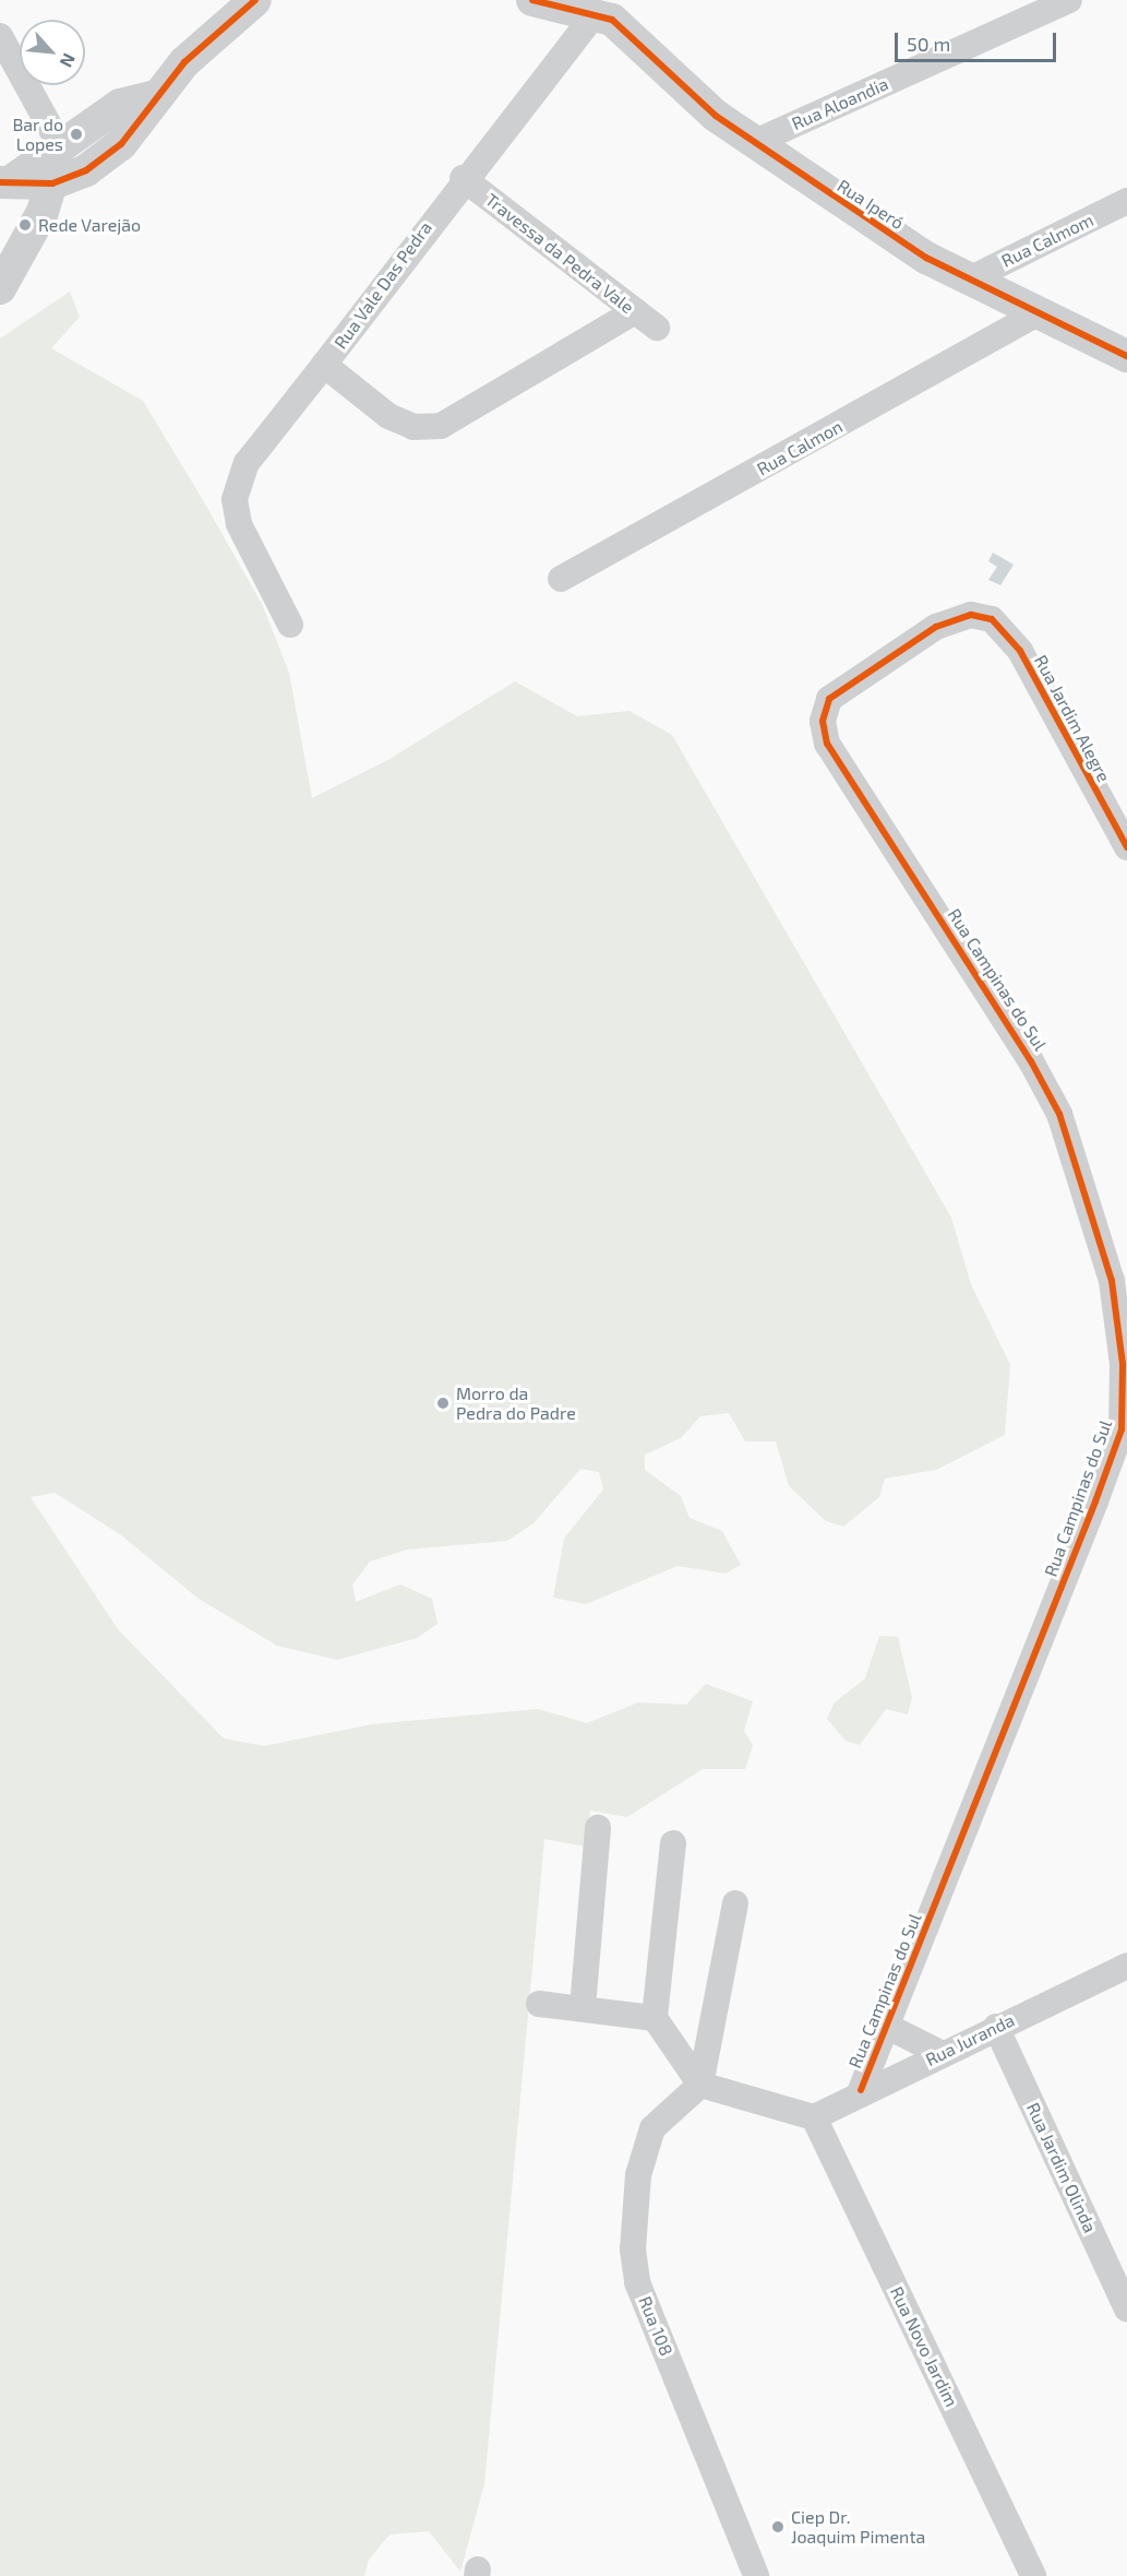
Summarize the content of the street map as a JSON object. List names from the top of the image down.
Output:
{
  "streets": {
    "street": [
      "Rua Aloandia",
      "Rua Iperó",
      "Rua Calmom",
      "Travessa da Pedra Vale",
      "Rua Vale Das Pedra",
      "Rua Calmon",
      "Rua Jardim Alegre",
      "Rua Campinas do Sul",
      "Rua Juranda",
      "Rua Jardim Olinda",
      "Rua 108",
      "Rua Novo Jardim"
    ]
  },
  "crossings": [
    ["Rua Aloandia", "Rua Iperó"],
    ["Rua Iperó", "Rua Calmom"],
    ["Rua Iperó", "Rua Vale Das Pedra"],
    ["Rua Iperó", "Rua Calmon"],
    ["Travessa da Pedra Vale", "Rua Vale Das Pedra"],
    ["Rua Jardim Alegre", "Rua Campinas do Sul"],
    ["Rua Campinas do Sul", "Rua Juranda"],
    ["Rua Juranda", "Rua Jardim Olinda"],
    ["Rua Juranda", "Rua Novo Jardim"]
  ],
  "places": [
    "Bar do Lopes",
    "Rede Varejão",
    "Morro da Pedra do Padre",
    "Ciep Dr. Joaquim Pimenta"
  ],
  "scale_bar": "50 m",
  "north": "bottom right"
}
